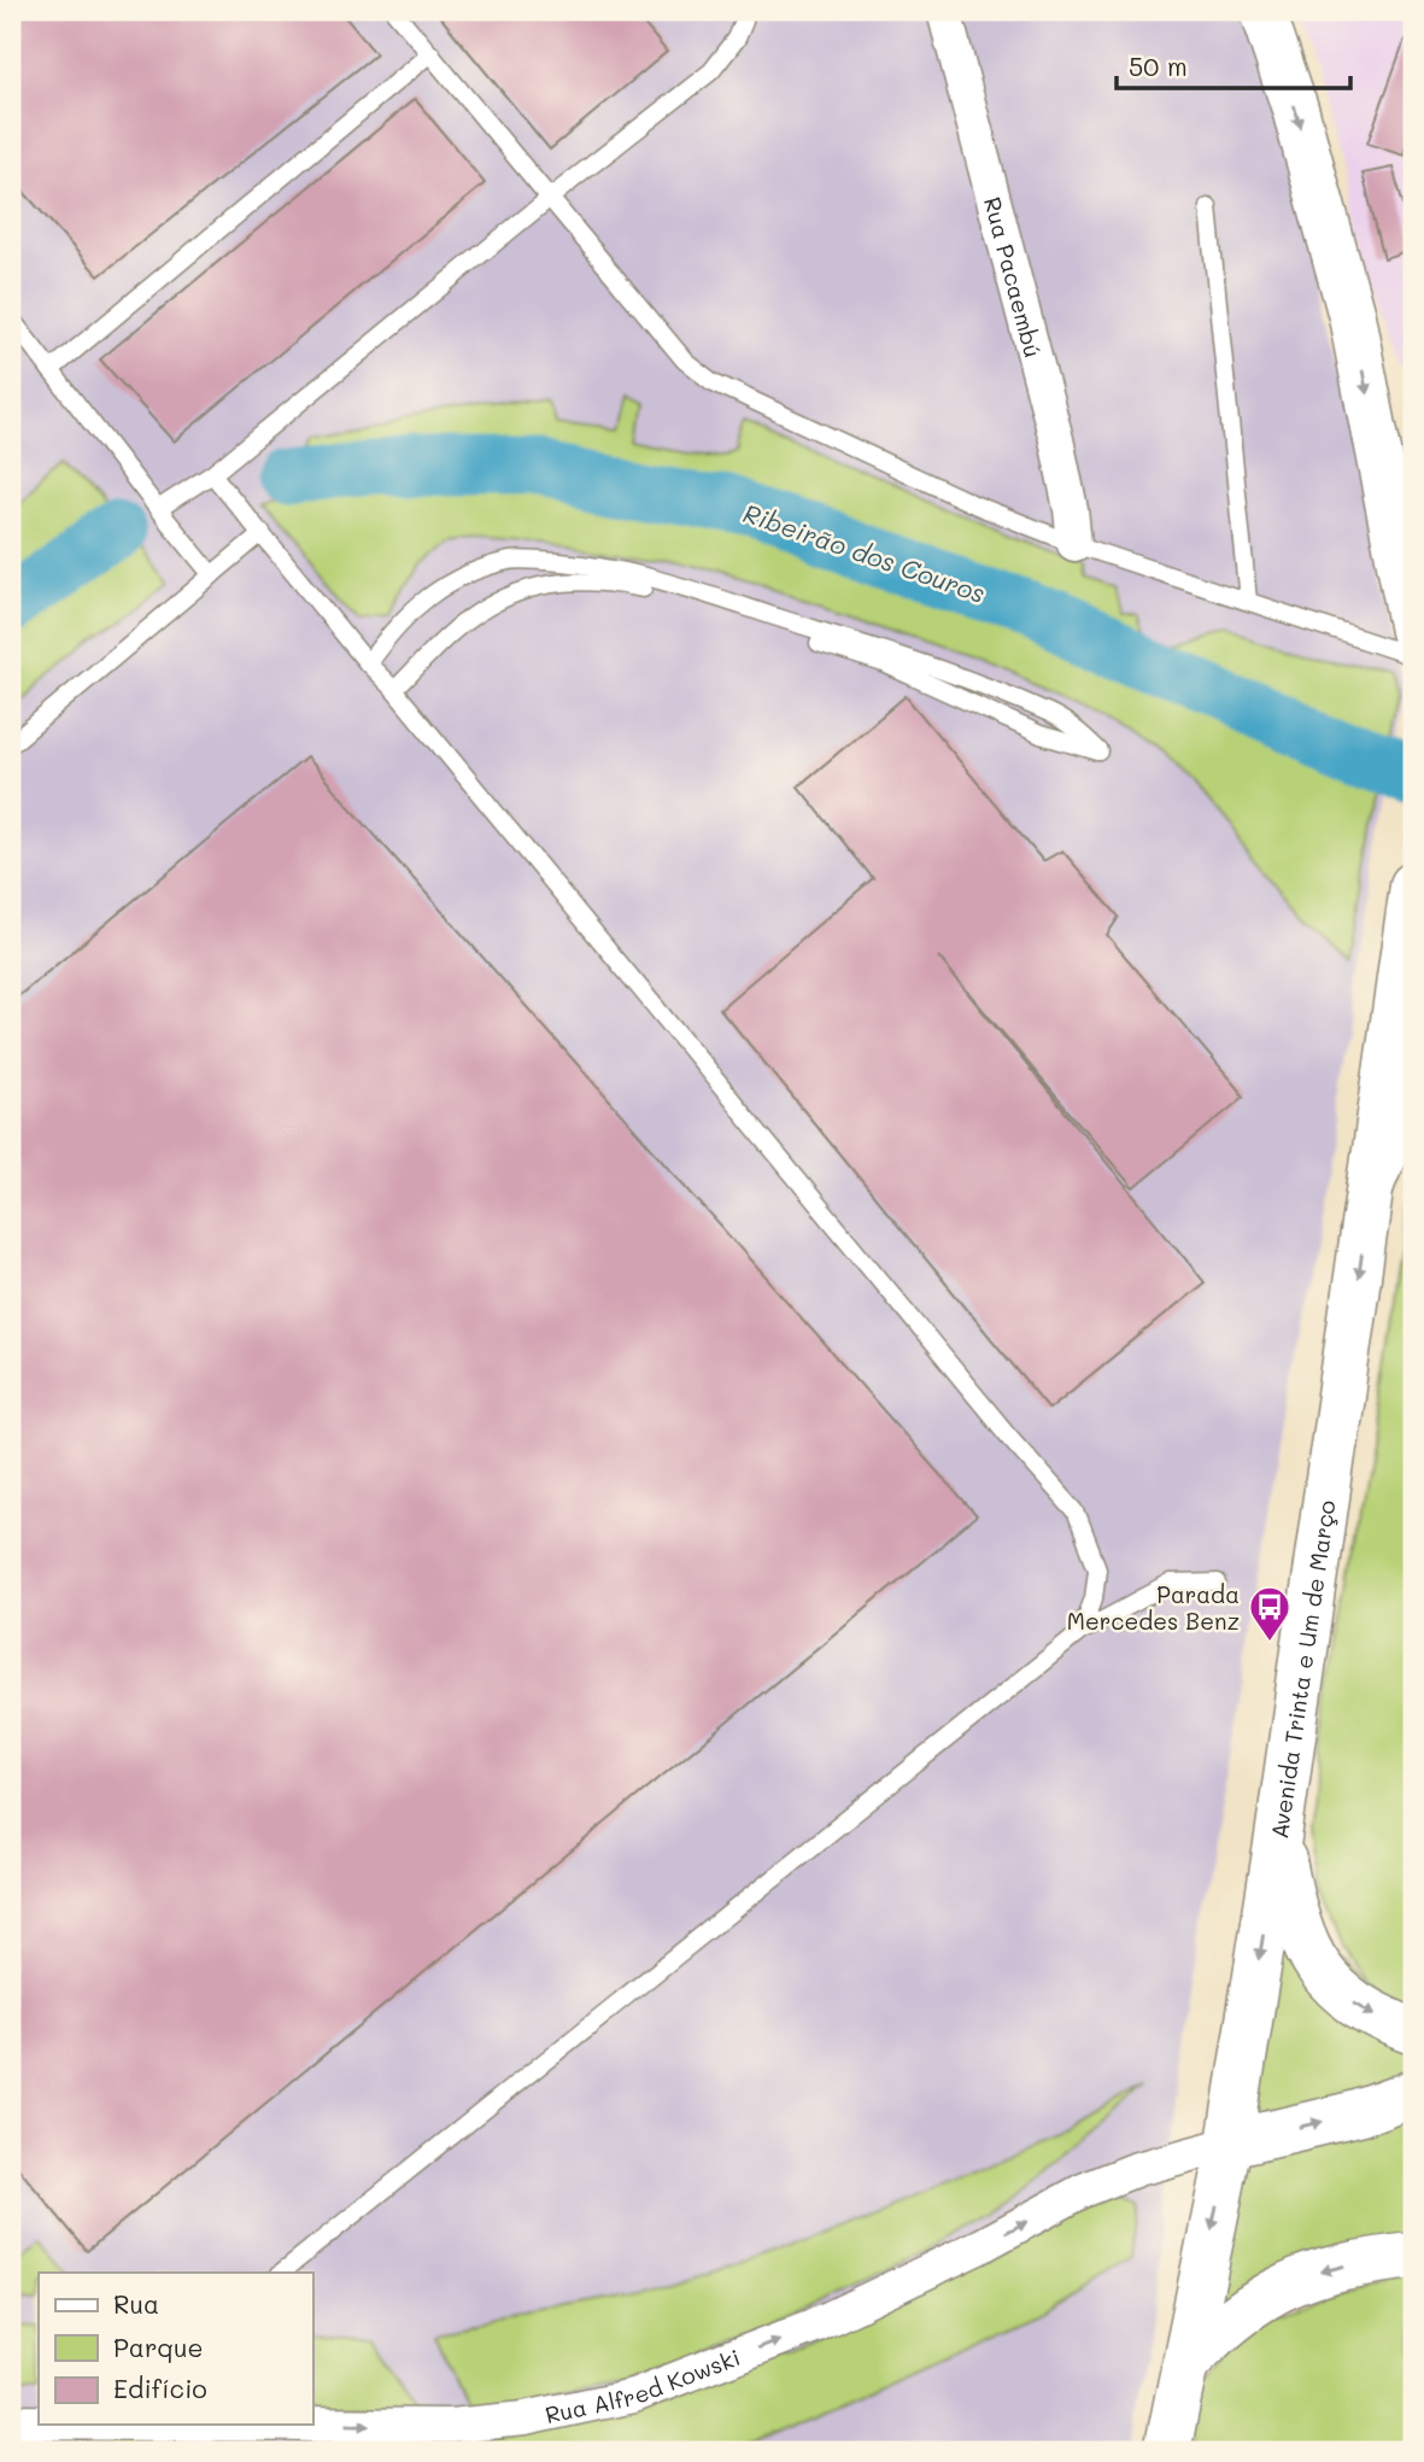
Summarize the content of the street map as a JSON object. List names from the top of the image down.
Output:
{
  "streets": {
    "main road": ["Avenida Trinta e Um de Março"],
    "street": ["Rua Pacaembú", "Rua Alfred Kowski"]
  },
  "crossings": [
    ["Avenida Trinta e Um de Março", "Rua Alfred Kowski"]
  ],
  "one_way": ["Avenida Trinta e Um de Março", "Rua Alfred Kowski"],
  "water": ["Ribeirão dos Couros"],
  "places": {
    "bus stop": ["Parada Mercedes Benz"]
  },
  "legend": ["Rua", "Parque", "Edifício"],
  "scale_bar": "50 m"
}
